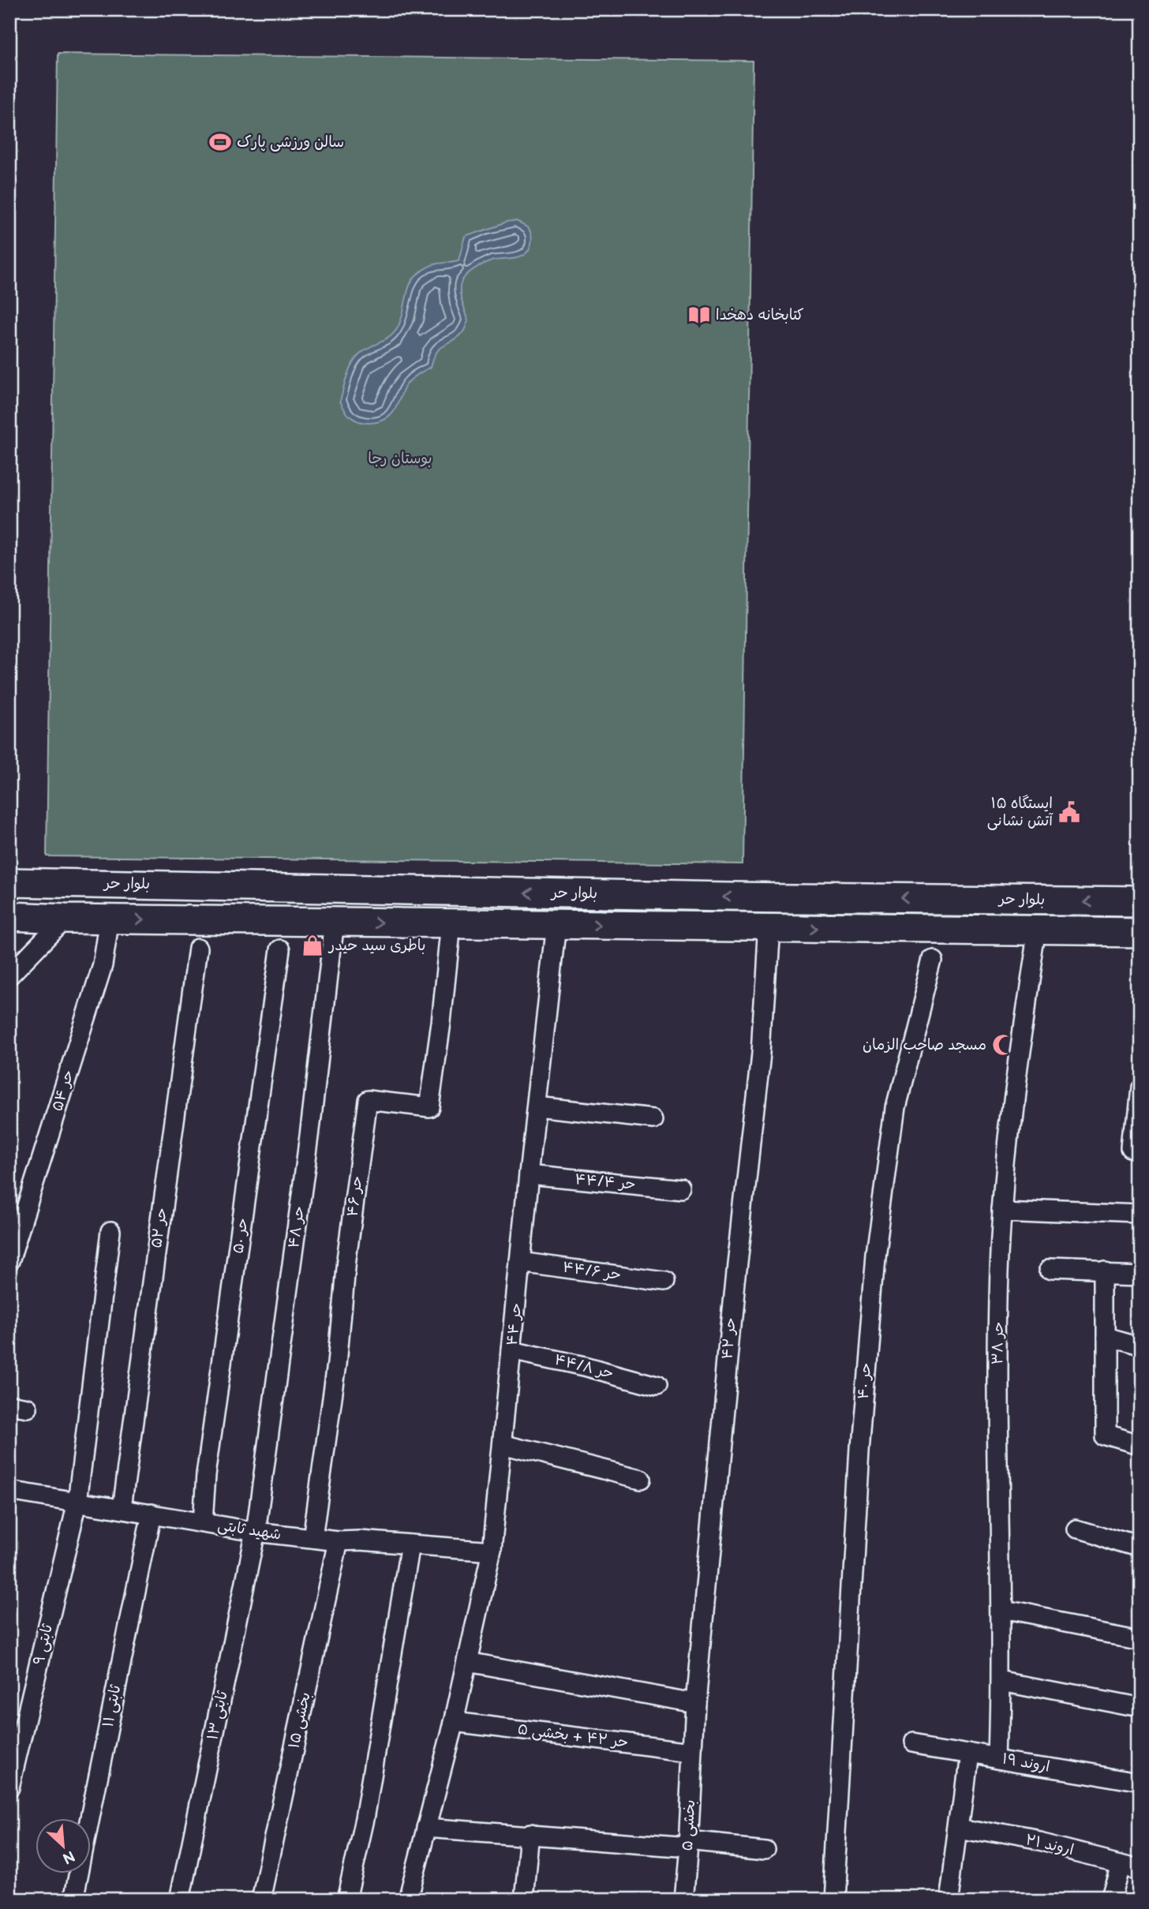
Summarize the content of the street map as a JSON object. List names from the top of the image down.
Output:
{
  "streets": {
    "main road": ["بلوار حر"],
    "street": [
      "حر ۵۴",
      "حر ۴۴/۴",
      "حر ۴۶",
      "حر ۴۸",
      "حر ۵۲",
      "حر ۵۰",
      "حر ۴۴/۶",
      "حر ۴۴",
      "حر ۴۲",
      "حر ۳۸",
      "حر ۴۴/۸",
      "حر ۴۰",
      "شهید ثابتی",
      "ثابتی ۹",
      "ثابتی ۱۱",
      "ثابتی ۱۳",
      "بخشی ۱۵",
      "حر ۴۲ + بخشی ۵",
      "اروند ۱۹",
      "بخشی ۵",
      "اروند ۲۱"
    ]
  },
  "crossings": [
    ["بلوار حر", "حر ۵۴"],
    ["بلوار حر", "حر ۴۶"],
    ["بلوار حر", "حر ۴۸"],
    ["بلوار حر", "حر ۴۴"],
    ["بلوار حر", "حر ۴۲"],
    ["بلوار حر", "حر ۳۸"],
    ["حر ۴۴/۴", "حر ۴۴"],
    ["حر ۴۶", "شهید ثابتی"],
    ["حر ۴۸", "شهید ثابتی"],
    ["حر ۴۸", "ثابتی ۱۳"],
    ["حر ۵۲", "شهید ثابتی"],
    ["حر ۵۰", "شهید ثابتی"],
    ["حر ۴۴/۶", "حر ۴۴"],
    ["حر ۴۴", "حر ۴۴/۸"],
    ["حر ۴۴", "شهید ثابتی"],
    ["حر ۴۴", "حر ۴۲ + بخشی ۵"],
    ["حر ۴۲", "حر ۴۲ + بخشی ۵"],
    ["حر ۴۲", "بخشی ۵"],
    ["حر ۳۸", "اروند ۱۹"],
    ["شهید ثابتی", "ثابتی ۹"],
    ["شهید ثابتی", "ثابتی ۱۱"],
    ["شهید ثابتی", "ثابتی ۱۳"],
    ["شهید ثابتی", "بخشی ۱۵"],
    ["حر ۴۲ + بخشی ۵", "بخشی ۵"]
  ],
  "parks": ["بوستان رجا"],
  "places": {
    "sports": ["سالن ورزشی پارک"],
    "library": ["کتابخانه دهخدا"],
    "public building": ["ایستگاه ۱۵ آتش نشانی"],
    "shop": ["باطری سید حیدر"],
    "mosque": ["مسجد صاحب الزمان"]
  },
  "north": "bottom right"
}
